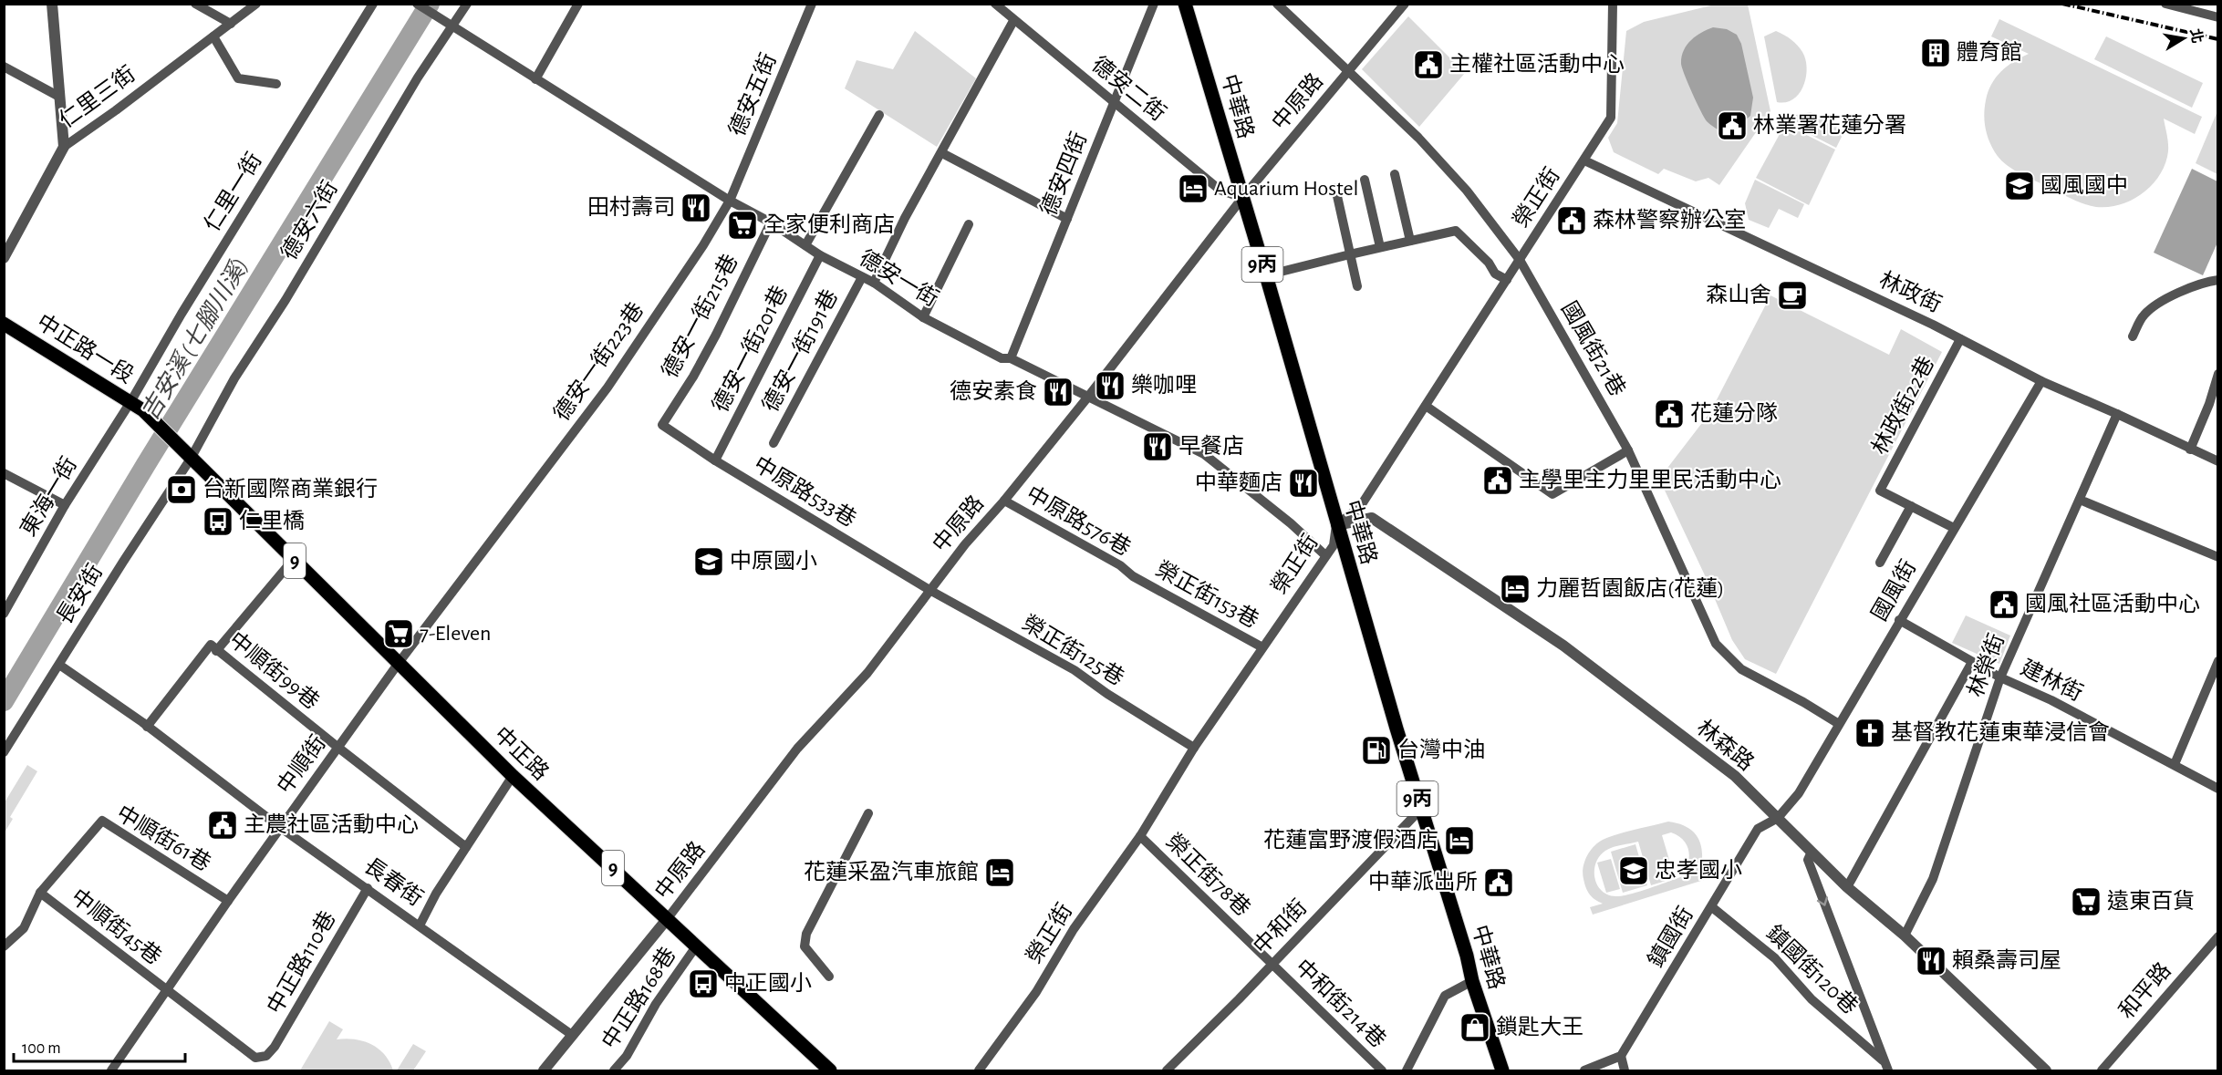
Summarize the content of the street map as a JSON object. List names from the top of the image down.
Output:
{
  "streets": {
    "main road": [
      "中華路",
      "9丙",
      "中正路一段",
      "9",
      "中正路"
    ],
    "street": [
      "德安二街",
      "德安五街",
      "仁里三街",
      "中原路",
      "德安四街",
      "仁里一街",
      "榮正街",
      "德安六街",
      "德安一街",
      "林政街",
      "德安一街215巷",
      "德安一街201巷",
      "國風街21巷",
      "德安一街191巷",
      "德安一街223巷",
      "林政街22巷",
      "中原路533巷",
      "東海一街",
      "中原路576巷",
      "國風街",
      "長安街",
      "榮正街153巷",
      "榮正街125巷",
      "林榮街",
      "中順街99巷",
      "建林街",
      "林森路",
      "中順街",
      "中順街61巷",
      "榮正街78巷",
      "長春街",
      "中順街45巷",
      "中和街",
      "鎮國街",
      "中正路110巷",
      "鎮國街120巷",
      "和平路",
      "中正路168巷",
      "中和街214巷"
    ]
  },
  "crossings": [
    ["德安二街", "中原路"],
    ["德安二街", "中華路"],
    ["德安二街", "德安四街"],
    ["德安五街", "德安一街"],
    ["德安五街", "德安一街223巷"],
    ["中原路", "中華路"],
    ["中原路", "德安一街"],
    ["中原路", "國風街21巷"],
    ["中原路", "中原路533巷"],
    ["中原路", "中原路576巷"],
    ["中原路", "榮正街125巷"],
    ["中原路", "中正路"],
    ["中原路", "長春街"],
    ["中華路", "榮正街"],
    ["中華路", "林森路"],
    ["中華路", "中和街"],
    ["德安四街", "德安一街"],
    ["仁里一街", "中正路一段"],
    ["仁里一街", "東海一街"],
    ["榮正街", "德安一街"],
    ["榮正街", "林政街"],
    ["榮正街", "國風街21巷"],
    ["榮正街", "榮正街153巷"],
    ["榮正街", "榮正街125巷"],
    ["榮正街", "林森路"],
    ["榮正街", "榮正街78巷"],
    ["德安六街", "德安一街"],
    ["德安六街", "中正路一段"],
    ["德安六街", "長安街"],
    ["德安六街", "中正路"],
    ["德安一街", "德安一街215巷"],
    ["德安一街", "德安一街201巷"],
    ["德安一街", "德安一街191巷"],
    ["德安一街", "德安一街223巷"],
    ["林政街", "林政街22巷"],
    ["林政街", "國風街"],
    ["林政街", "林榮街"],
    ["德安一街215巷", "中原路533巷"],
    ["中正路一段", "東海一街"],
    ["中正路一段", "長安街"],
    ["中正路一段", "中正路"],
    ["德安一街201巷", "中原路533巷"],
    ["國風街21巷", "國風街"],
    ["德安一街223巷", "中順街"],
    ["中原路533巷", "榮正街125巷"],
    ["中原路576巷", "榮正街153巷"],
    ["國風街", "建林街"],
    ["國風街", "林森路"],
    ["國風街", "鎮國街"],
    ["長安街", "中正路"],
    ["長安街", "長春街"],
    ["林榮街", "建林街"],
    ["林榮街", "林森路"],
    ["中順街99巷", "中順街"],
    ["林森路", "鎮國街"],
    ["中正路", "中順街"],
    ["中正路", "中正路168巷"],
    ["中順街", "中順街61巷"],
    ["中順街", "長春街"],
    ["中順街", "中順街45巷"],
    ["中順街61巷", "中順街45巷"],
    ["榮正街78巷", "中和街"],
    ["榮正街78巷", "中和街214巷"],
    ["長春街", "中正路110巷"],
    ["中順街45巷", "中正路110巷"],
    ["中和街", "中和街214巷"],
    ["鎮國街", "鎮國街120巷"]
  ],
  "water": ["吉安溪 (七腳川溪)"],
  "places": {
    "building": ["體育館"],
    "public building": [
      "主權社區活動中心",
      "林業署花蓮分署",
      "森林警察辦公室",
      "花蓮分隊",
      "主學里主力里里民活動中心",
      "國風社區活動中心",
      "主農社區活動中心",
      "中華派出所"
    ],
    "school or university": ["國風國中", "中原國小", "忠孝國小"],
    "hotel": [
      "Aquarium Hostel",
      "力麗哲園飯店(花蓮)",
      "花蓮富野渡假酒店",
      "花蓮采盈汽車旅館"
    ],
    "restaurant": [
      "田村壽司",
      "樂咖哩",
      "德安素食",
      "早餐店",
      "中華麵店",
      "賴桑壽司屋"
    ],
    "supermarket": ["全家便利商店", "7-Eleven", "遠東百貨"],
    "cafe": ["森山舍"],
    "bank": ["台新國際商業銀行"],
    "bus stop": ["仁里橋", "中正國小"],
    "church": ["基督教花蓮東華浸信會"],
    "fuel station": ["台灣中油"],
    "shop": ["鎖匙大王"]
  },
  "scale_bar": "100 m",
  "north": "right"
}
